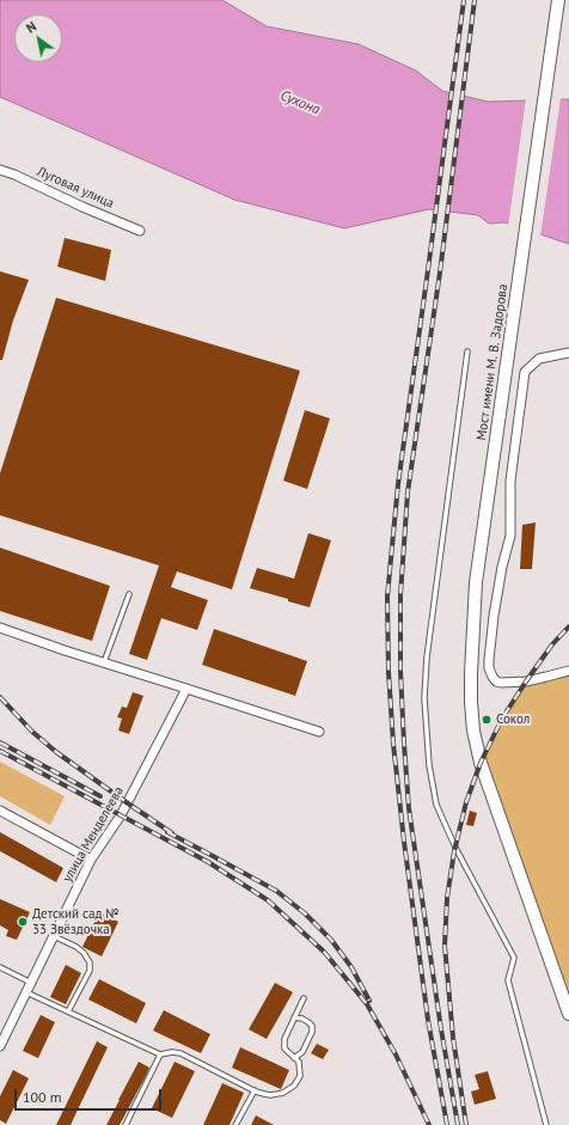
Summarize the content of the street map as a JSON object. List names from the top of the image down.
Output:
{
  "streets": {
    "main road": ["Мост имени М. В. Задорова"],
    "street": ["Луговая улица", "улица Менделеева"]
  },
  "water": ["Сухона"],
  "places": ["Сокол", "Детский сад № 33 Звёздочка"],
  "scale_bar": "100 m",
  "north": "top left"
}
